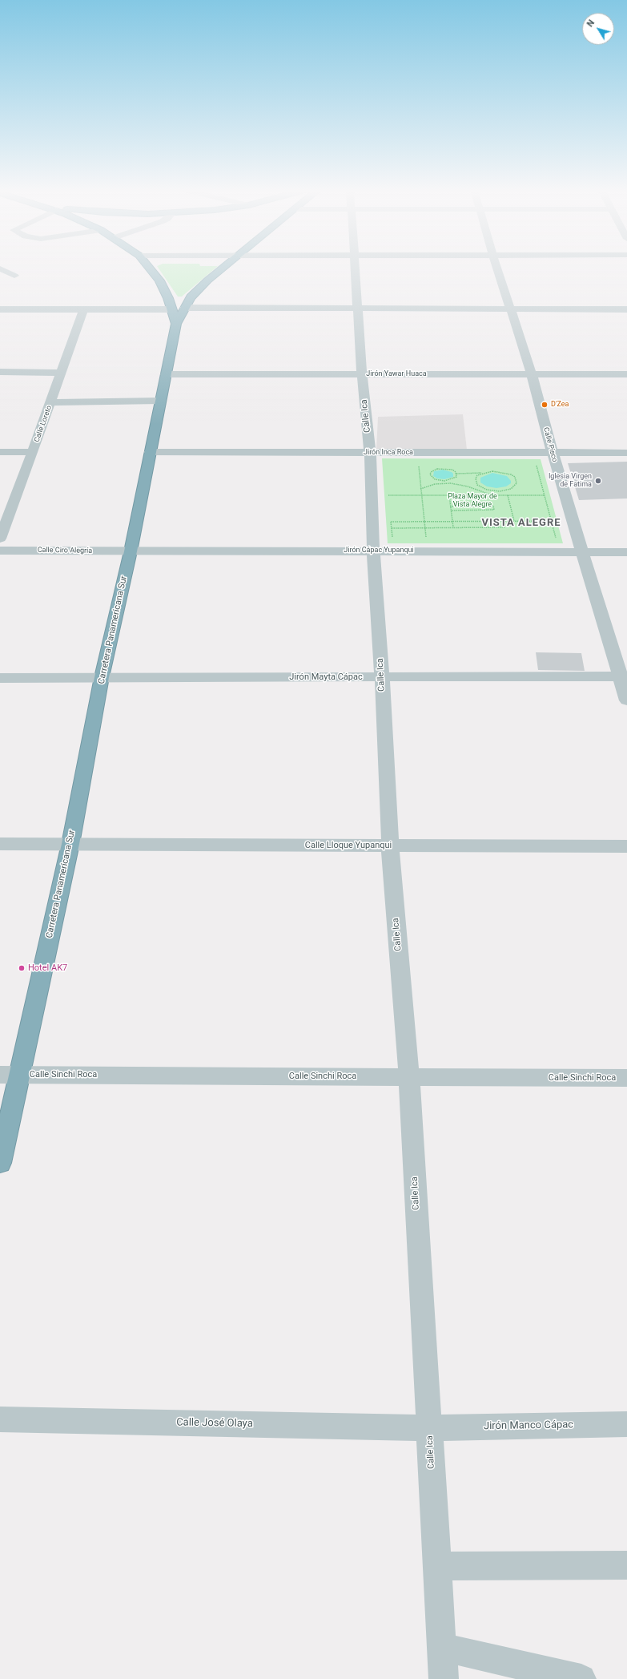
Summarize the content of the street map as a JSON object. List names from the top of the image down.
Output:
{
  "streets": {
    "highway": ["Carretera Panamericana Sur"],
    "street": [
      "Jirón Yawar Huaca",
      "Calle Ica",
      "Calle Loreto",
      "Calle Pisco",
      "Jirón Inca Roca",
      "Calle Ciro Alegría",
      "Jirón Cápac Yupanqui",
      "Jirón Mayta Cápac",
      "Calle Lloque Yupanqui",
      "Calle Sinchi Roca",
      "Calle José Olaya",
      "Jirón Manco Cápac"
    ]
  },
  "crossings": [
    ["Jirón Yawar Huaca", "Calle Ica"],
    ["Jirón Yawar Huaca", "Calle Pisco"],
    ["Jirón Yawar Huaca", "Carretera Panamericana Sur"],
    ["Calle Ica", "Jirón Inca Roca"],
    ["Calle Ica", "Jirón Cápac Yupanqui"],
    ["Calle Ica", "Jirón Mayta Cápac"],
    ["Calle Ica", "Calle Lloque Yupanqui"],
    ["Calle Ica", "Calle Sinchi Roca"],
    ["Calle Ica", "Calle José Olaya"],
    ["Calle Ica", "Jirón Manco Cápac"],
    ["Calle Pisco", "Jirón Inca Roca"],
    ["Calle Pisco", "Jirón Cápac Yupanqui"],
    ["Calle Pisco", "Jirón Mayta Cápac"],
    ["Jirón Inca Roca", "Carretera Panamericana Sur"],
    ["Calle Ciro Alegría", "Jirón Cápac Yupanqui"],
    ["Calle Ciro Alegría", "Carretera Panamericana Sur"],
    ["Jirón Cápac Yupanqui", "Carretera Panamericana Sur"],
    ["Carretera Panamericana Sur", "Jirón Mayta Cápac"],
    ["Carretera Panamericana Sur", "Calle Lloque Yupanqui"],
    ["Carretera Panamericana Sur", "Calle Sinchi Roca"],
    ["Calle José Olaya", "Jirón Manco Cápac"]
  ],
  "districts": ["VISTA ALEGRE"],
  "parks": ["Plaza Mayor de Vista Alegre"],
  "places": ["D'Zea", "Iglesia Virgen de Fatima", "Hotel AK7"],
  "north": "top left"
}
